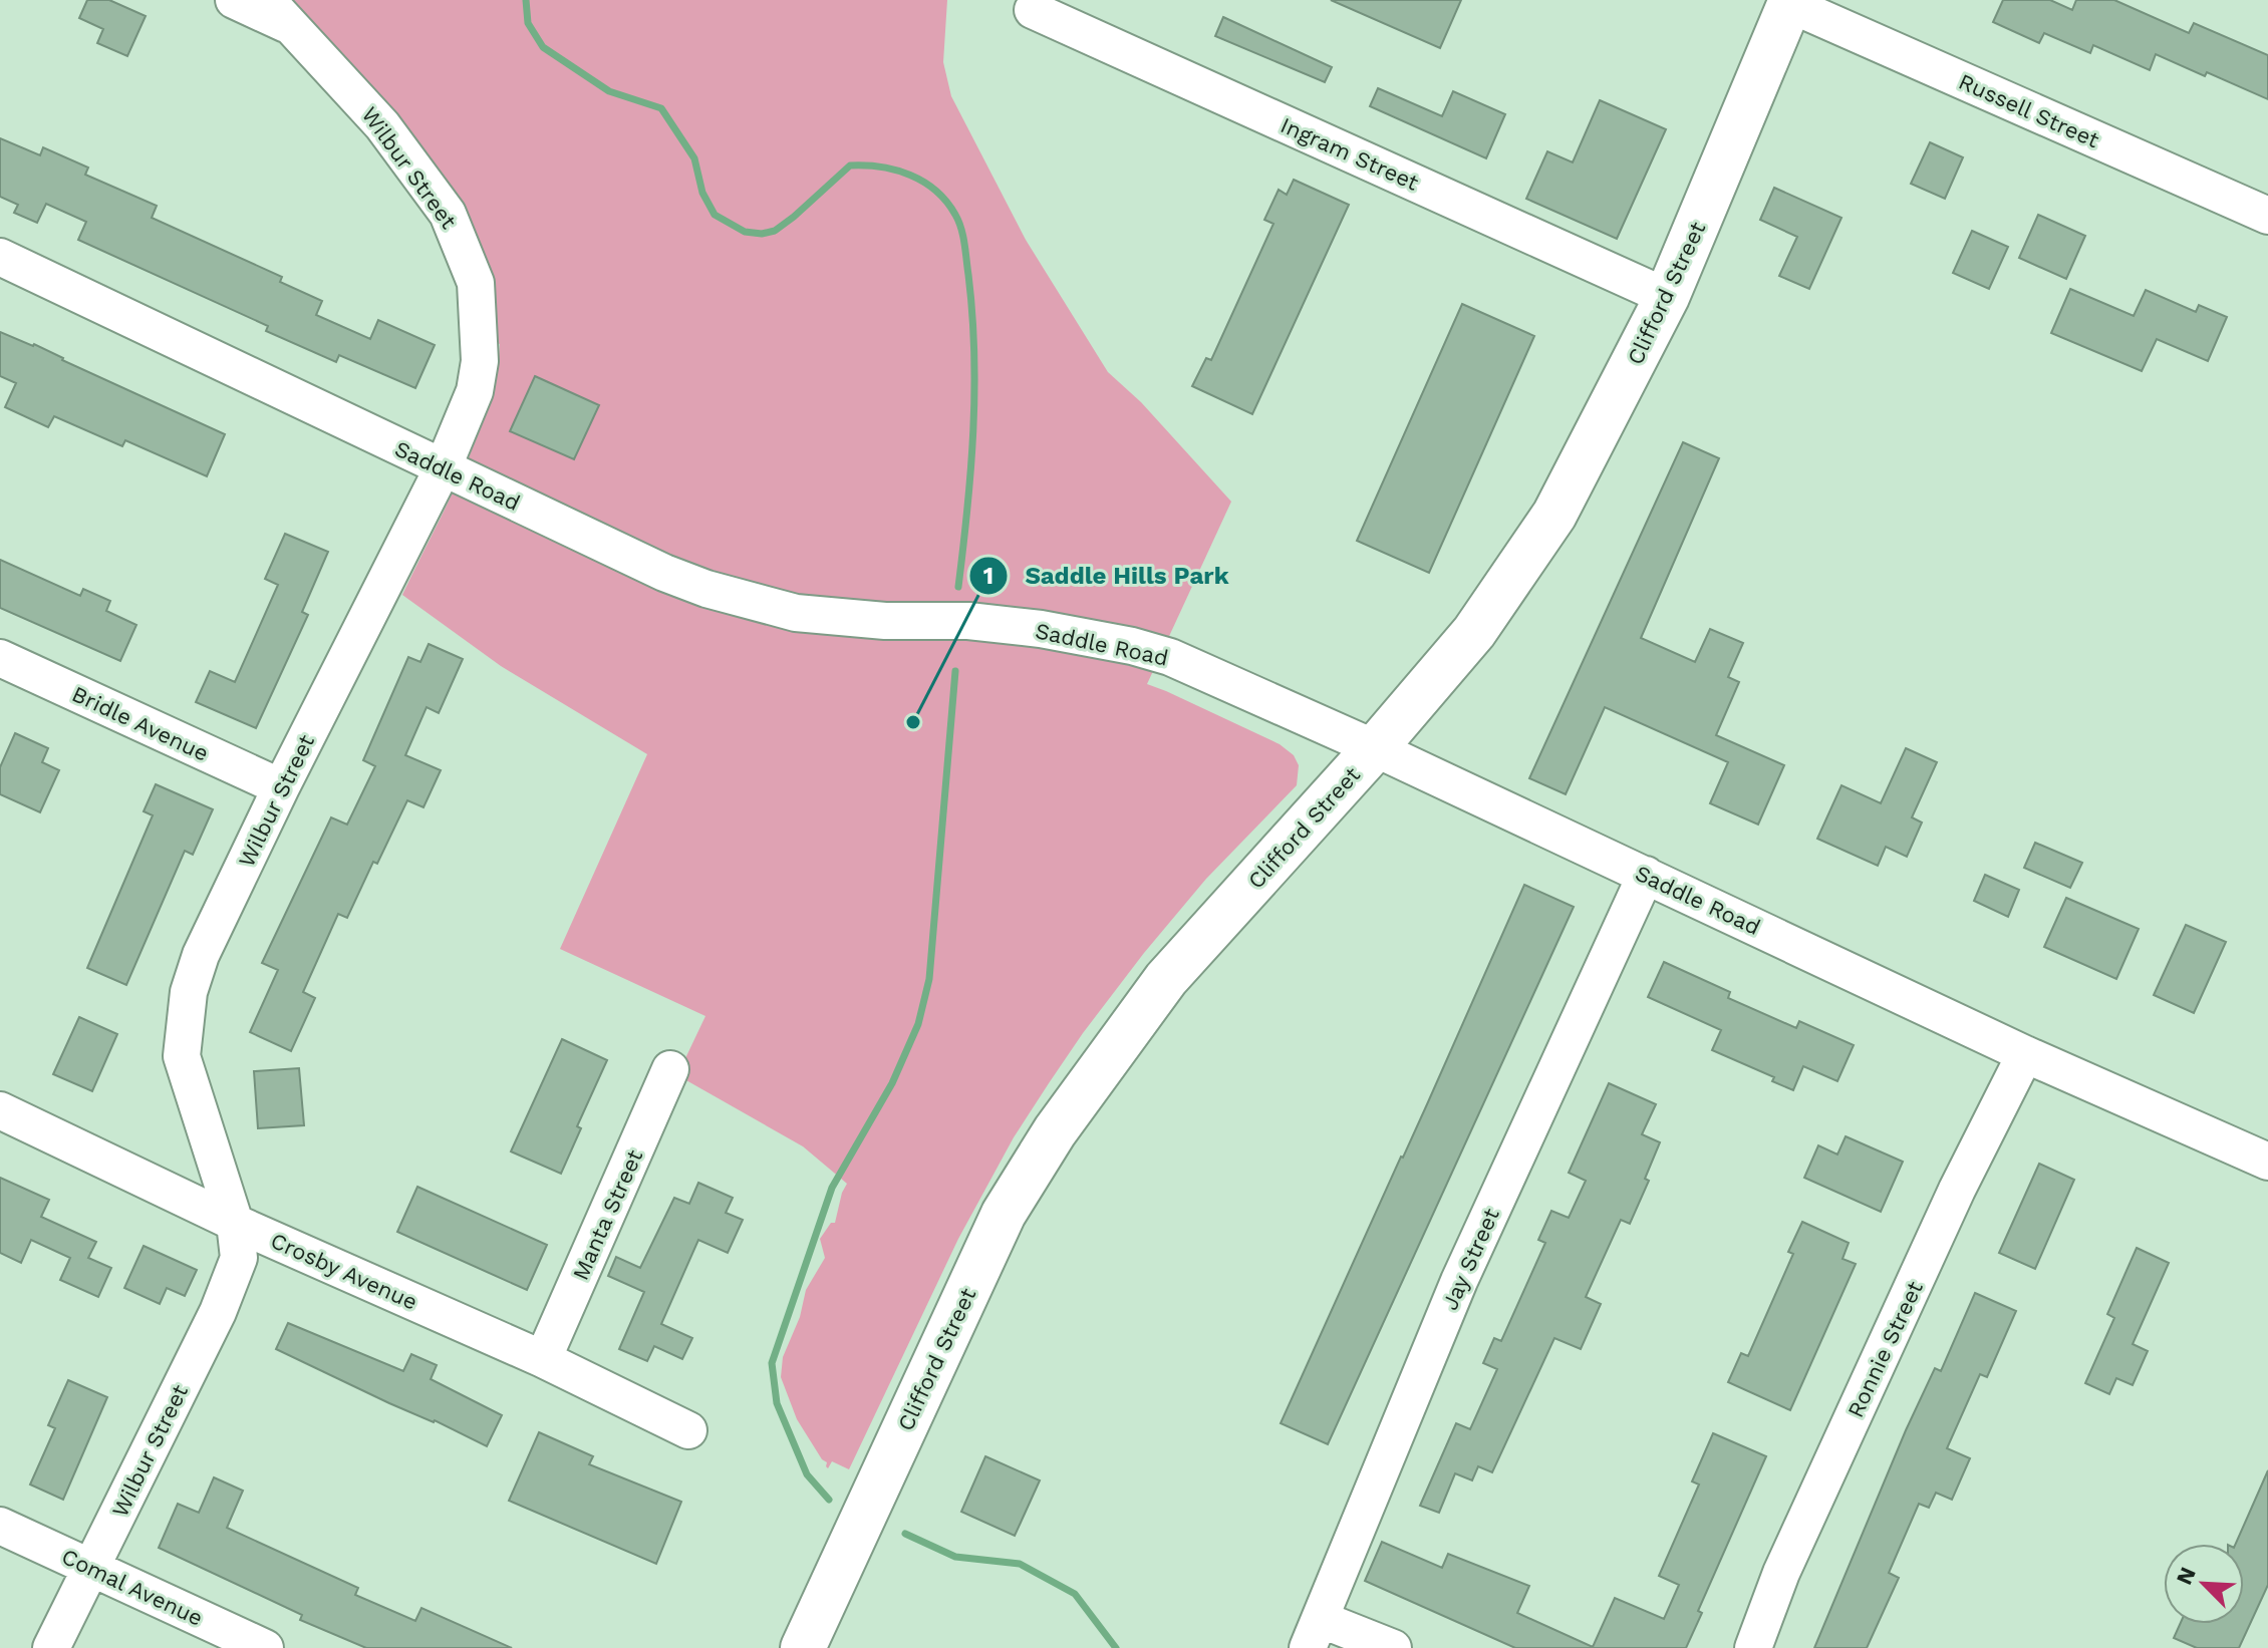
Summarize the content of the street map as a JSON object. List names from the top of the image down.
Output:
{
  "streets": {
    "main road": ["Clifford Street"],
    "street": [
      "Russell Street",
      "Ingram Street",
      "Wilbur Street",
      "Saddle Road",
      "Bridle Avenue",
      "Manta Street",
      "Jay Street",
      "Crosby Avenue",
      "Ronnie Street",
      "Comal Avenue"
    ]
  },
  "crossings": [
    ["Russell Street", "Clifford Street"],
    ["Ingram Street", "Clifford Street"],
    ["Wilbur Street", "Saddle Road"],
    ["Wilbur Street", "Bridle Avenue"],
    ["Wilbur Street", "Crosby Avenue"],
    ["Wilbur Street", "Comal Avenue"],
    ["Clifford Street", "Saddle Road"],
    ["Saddle Road", "Jay Street"],
    ["Saddle Road", "Ronnie Street"],
    ["Manta Street", "Crosby Avenue"]
  ],
  "places": ["Saddle Hills Park"],
  "north": "top left"
}
